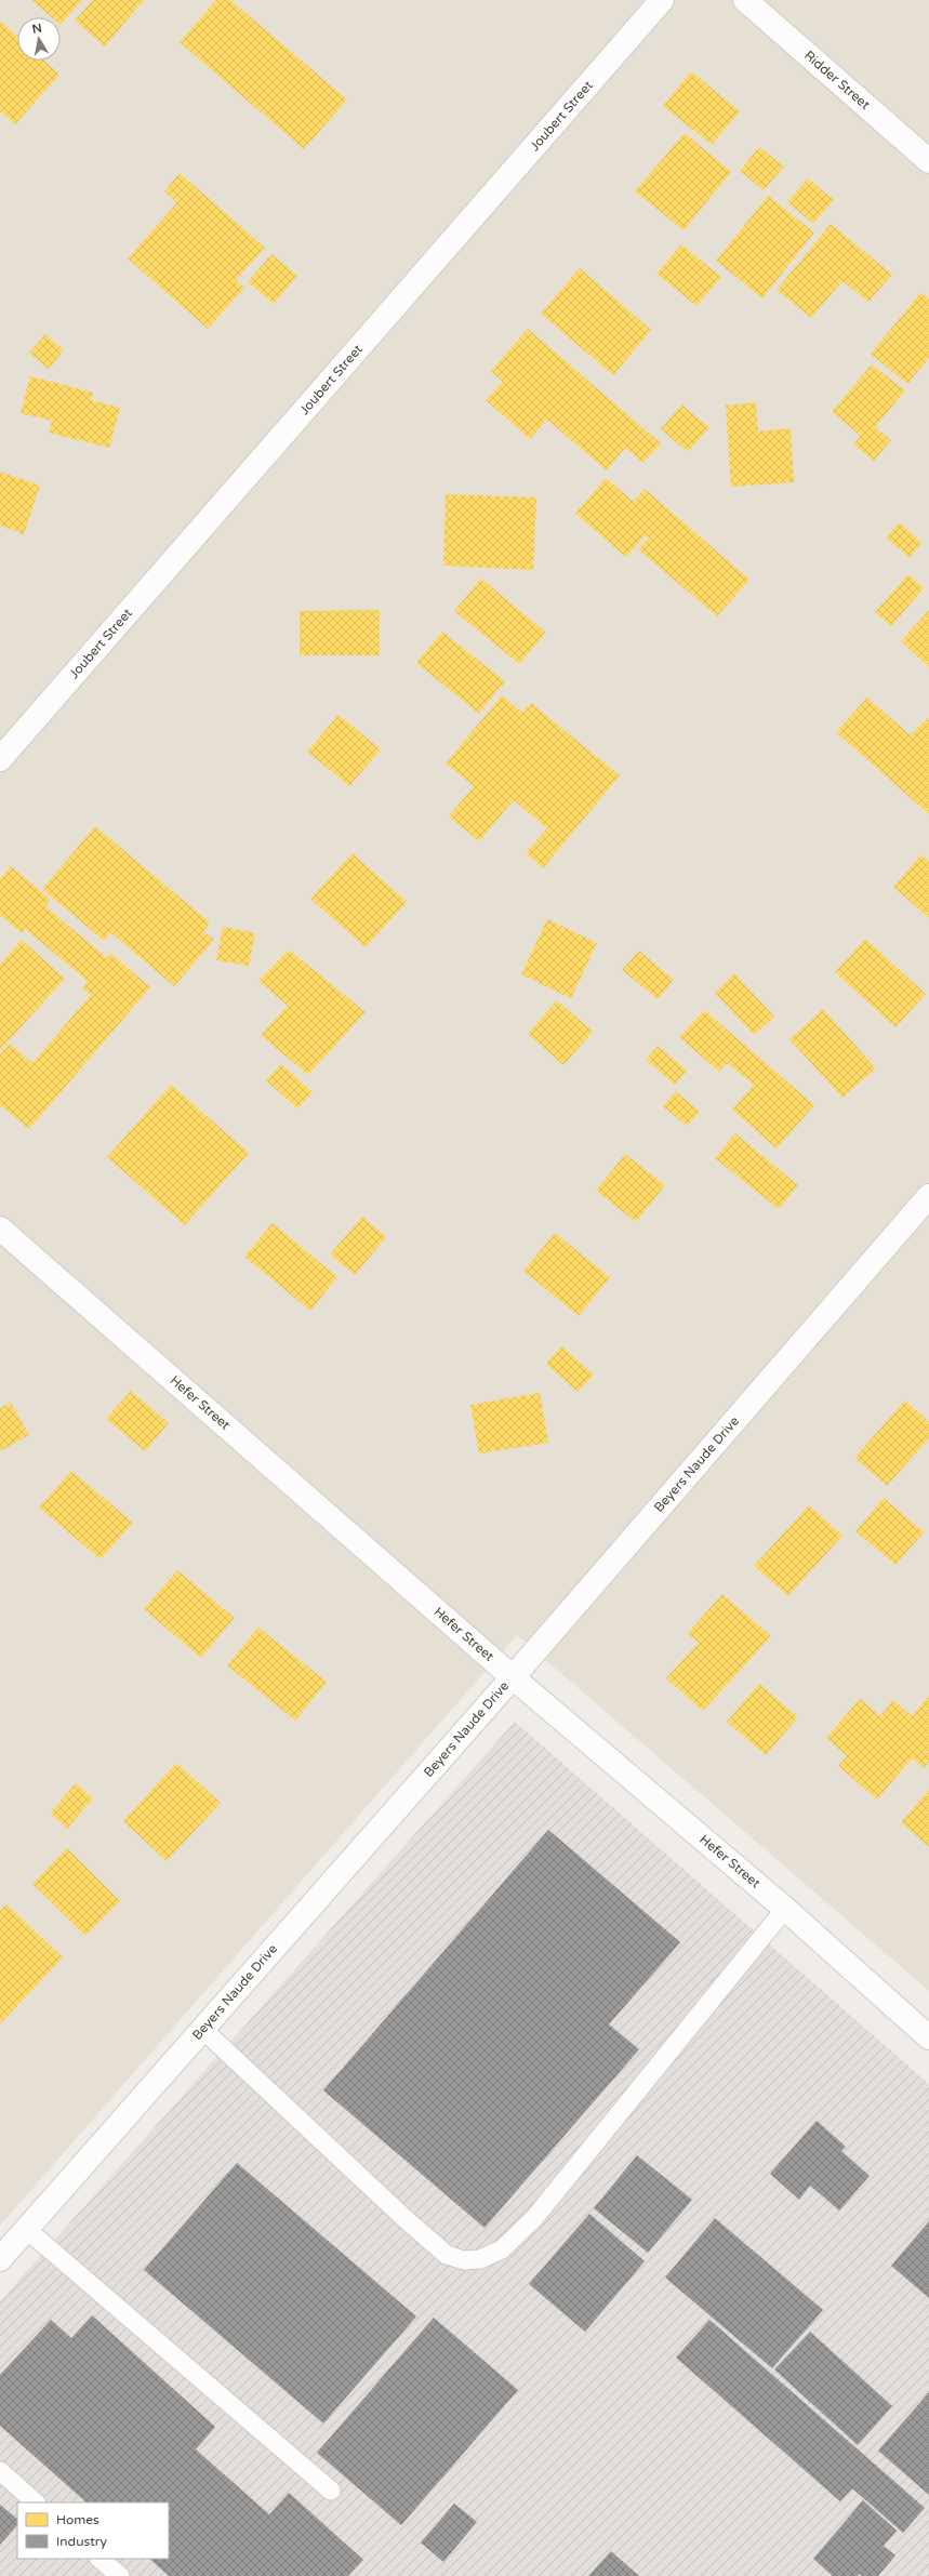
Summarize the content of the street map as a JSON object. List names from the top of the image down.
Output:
{
  "streets": {
    "street": [
      "Ridder Street",
      "Joubert Street",
      "Hefer Street",
      "Beyers Naude Drive"
    ]
  },
  "crossings": [
    ["Hefer Street", "Beyers Naude Drive"]
  ],
  "legend": ["Homes", "Industry"],
  "north": "top"
}
